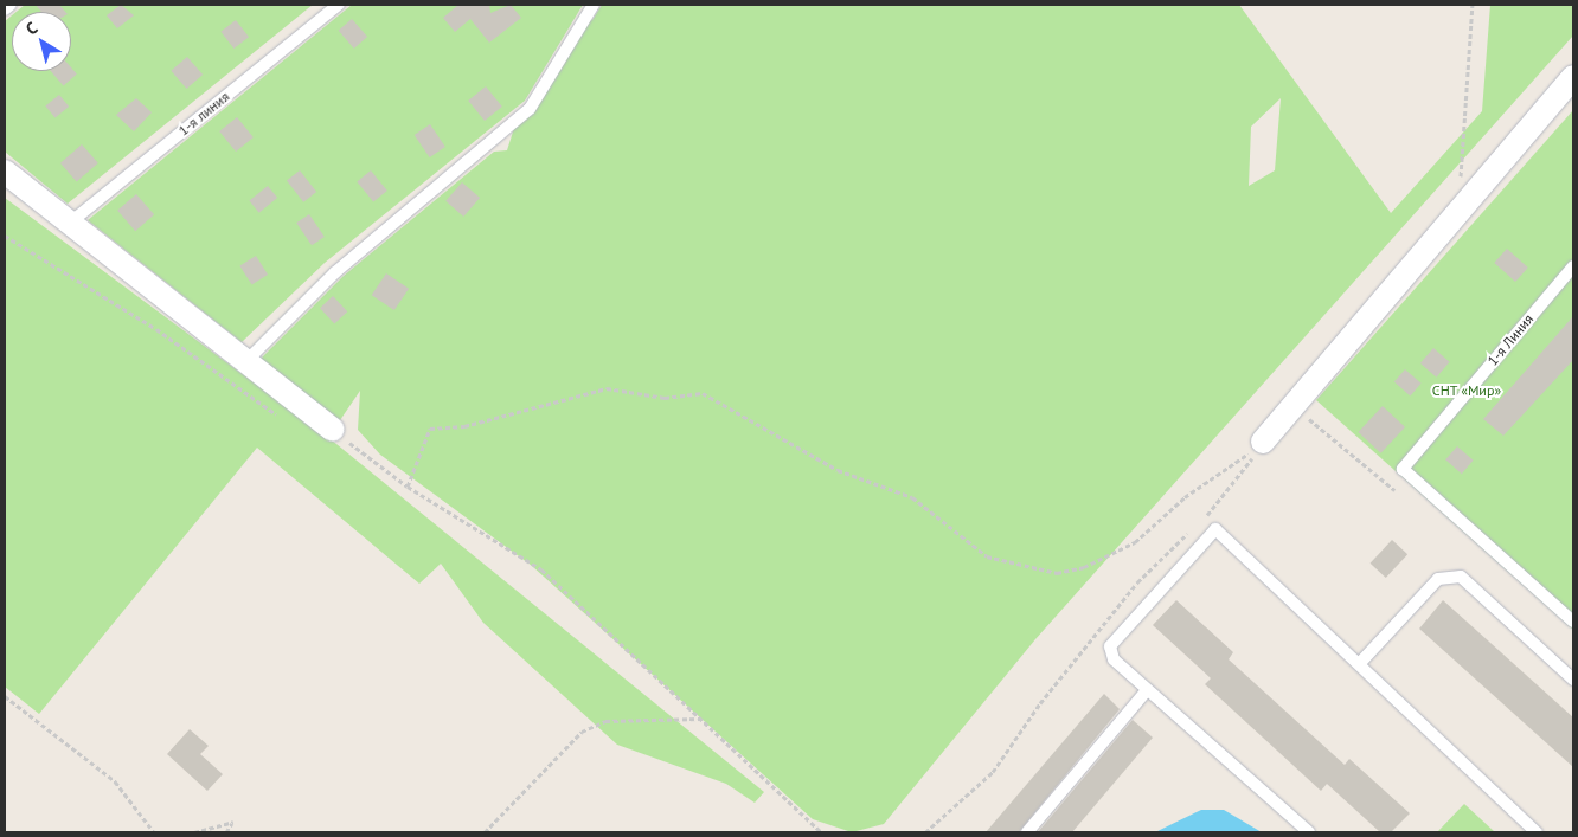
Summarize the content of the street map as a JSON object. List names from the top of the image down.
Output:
{
  "streets": {
    "lane": ["1-я линия", "1-я Линия"]
  },
  "parks": ["СНТ «Мир»"],
  "north": "top left"
}
